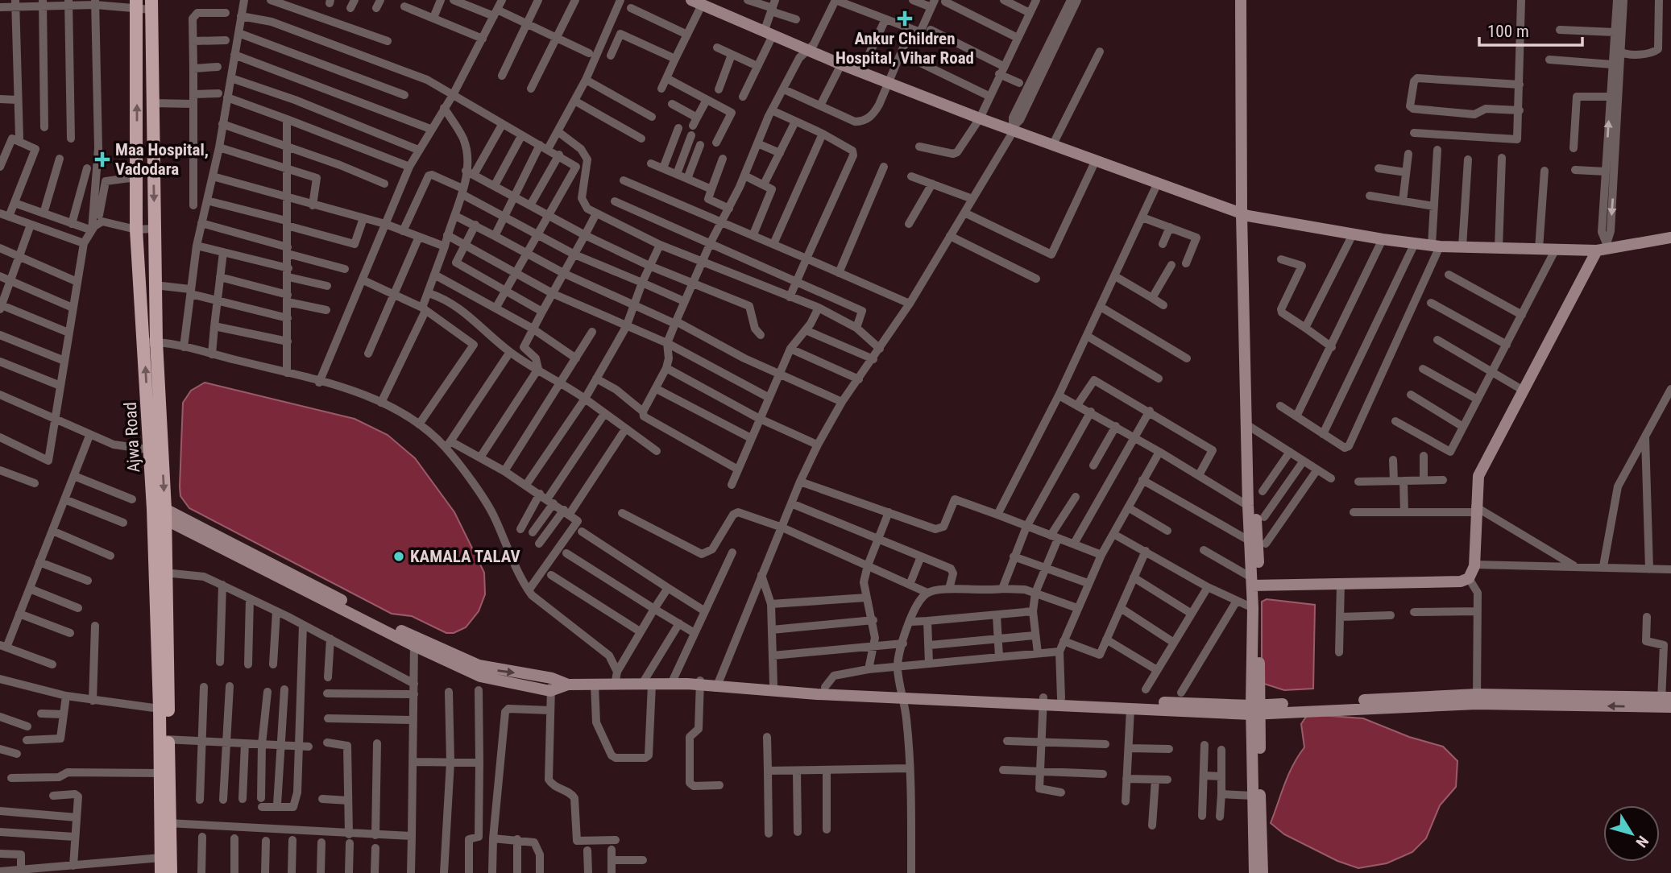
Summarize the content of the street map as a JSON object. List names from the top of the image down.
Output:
{
  "streets": {
    "main road": ["Ajwa Road"]
  },
  "places": {
    "health": ["Ankur Children Hospital, Vihar Road", "Maa Hospital, Vadodara"],
    "other": ["KAMALA TALAV"]
  },
  "scale_bar": "100 m",
  "north": "bottom right"
}
